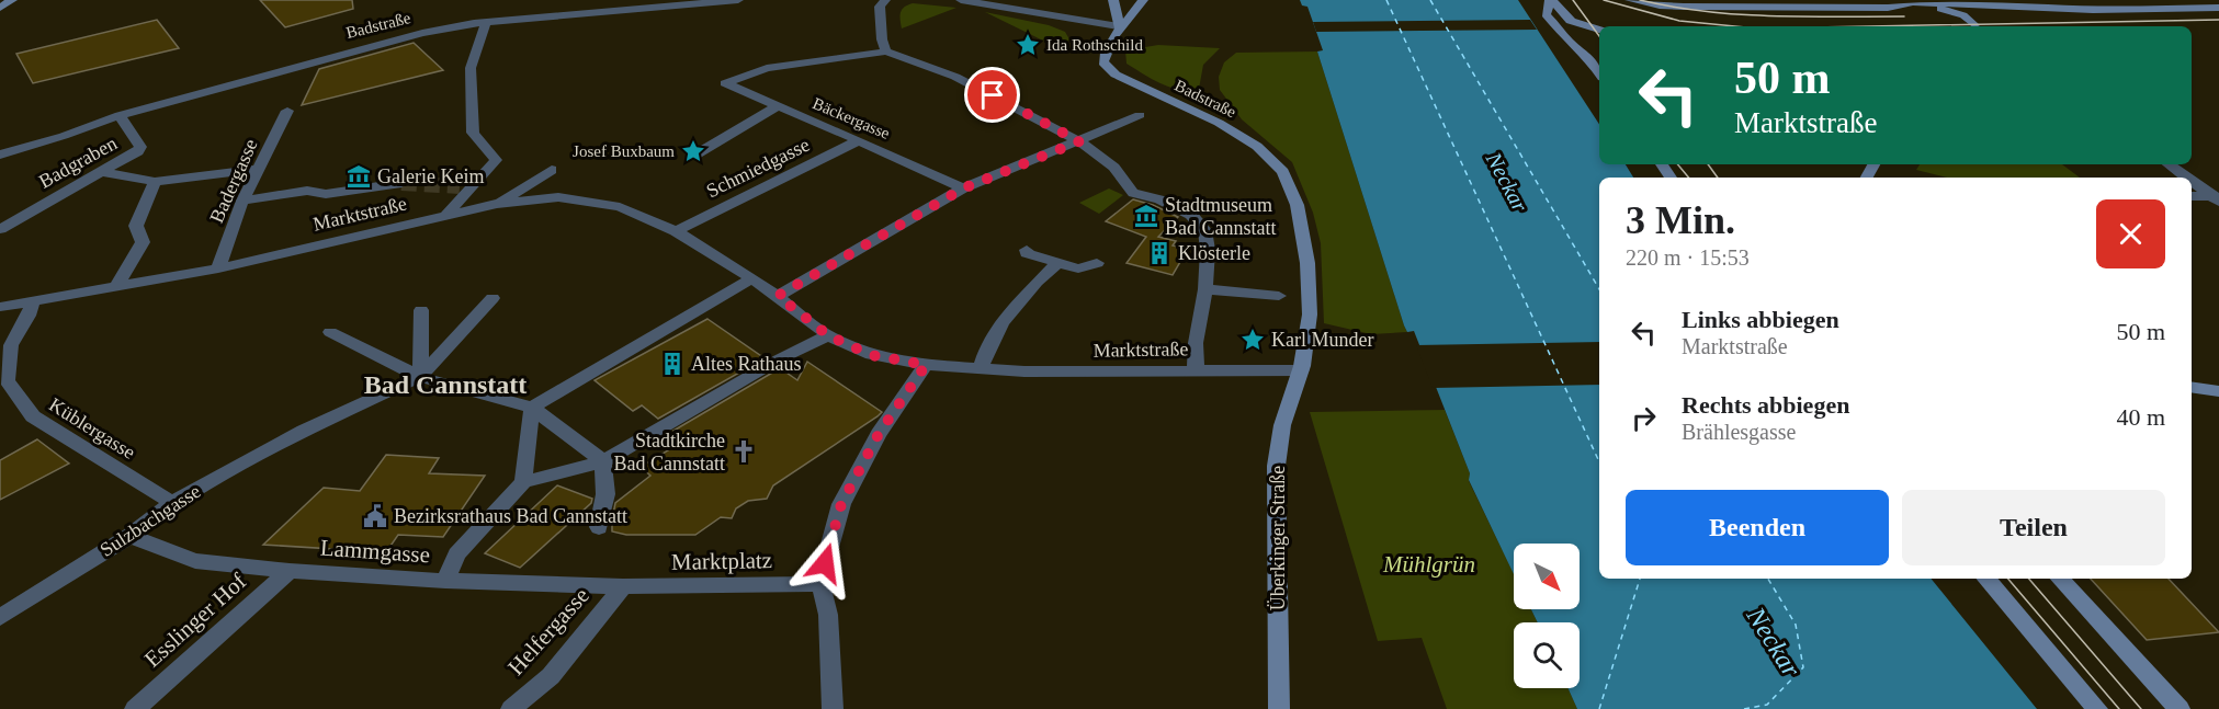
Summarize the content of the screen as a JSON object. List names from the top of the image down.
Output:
{
  "streets": {
    "main road": ["Badstraße", "Überkinger Straße"],
    "street": [
      "Bäckergasse",
      "Badgraben",
      "Schmiedgasse",
      "Badergasse",
      "Marktstraße",
      "Küblergasse",
      "Sulzbachgasse",
      "Lammgasse",
      "Marktplatz",
      "Esslinger Hof",
      "Helfergasse"
    ]
  },
  "crossings": [
    ["Badstraße", "Badgraben"],
    ["Badstraße", "Marktstraße"],
    ["Badstraße", "Überkinger Straße"],
    ["Bäckergasse", "Schmiedgasse"],
    ["Schmiedgasse", "Marktstraße"],
    ["Badergasse", "Marktstraße"],
    ["Marktstraße", "Küblergasse"],
    ["Marktstraße", "Überkinger Straße"],
    ["Küblergasse", "Sulzbachgasse"],
    ["Sulzbachgasse", "Lammgasse"],
    ["Lammgasse", "Marktplatz"],
    ["Lammgasse", "Esslinger Hof"],
    ["Lammgasse", "Helfergasse"],
    ["Marktplatz", "Helfergasse"]
  ],
  "districts": ["Bad Cannstatt"],
  "water": ["Neckar"],
  "parks": ["Mühlgrün"],
  "places": {
    "place": ["Ida Rothschild", "Josef Buxbaum", "Karl Munder"],
    "museum": ["Galerie Keim", "Stadtmuseum Bad Cannstatt"],
    "building": ["Klösterle", "Altes Rathaus"],
    "church": ["Stadtkirche Bad Cannstatt"],
    "public building": ["Bezirksrathaus Bad Cannstatt"]
  },
  "north": "bottom right",
  "page": {
    "turn": ["50 m", "Marktstraße"],
    "heading": ["3 Min.", "220 m · 15:53"],
    "list": [
      {
        "name": "Links abbiegen",
        "note": "Marktstraße",
        "value": "50 m"
      },
      {
        "name": "Rechts abbiegen",
        "note": "Brählesgasse",
        "value": "40 m"
      }
    ],
    "buttons": ["Beenden", "Teilen"]
  }
}
